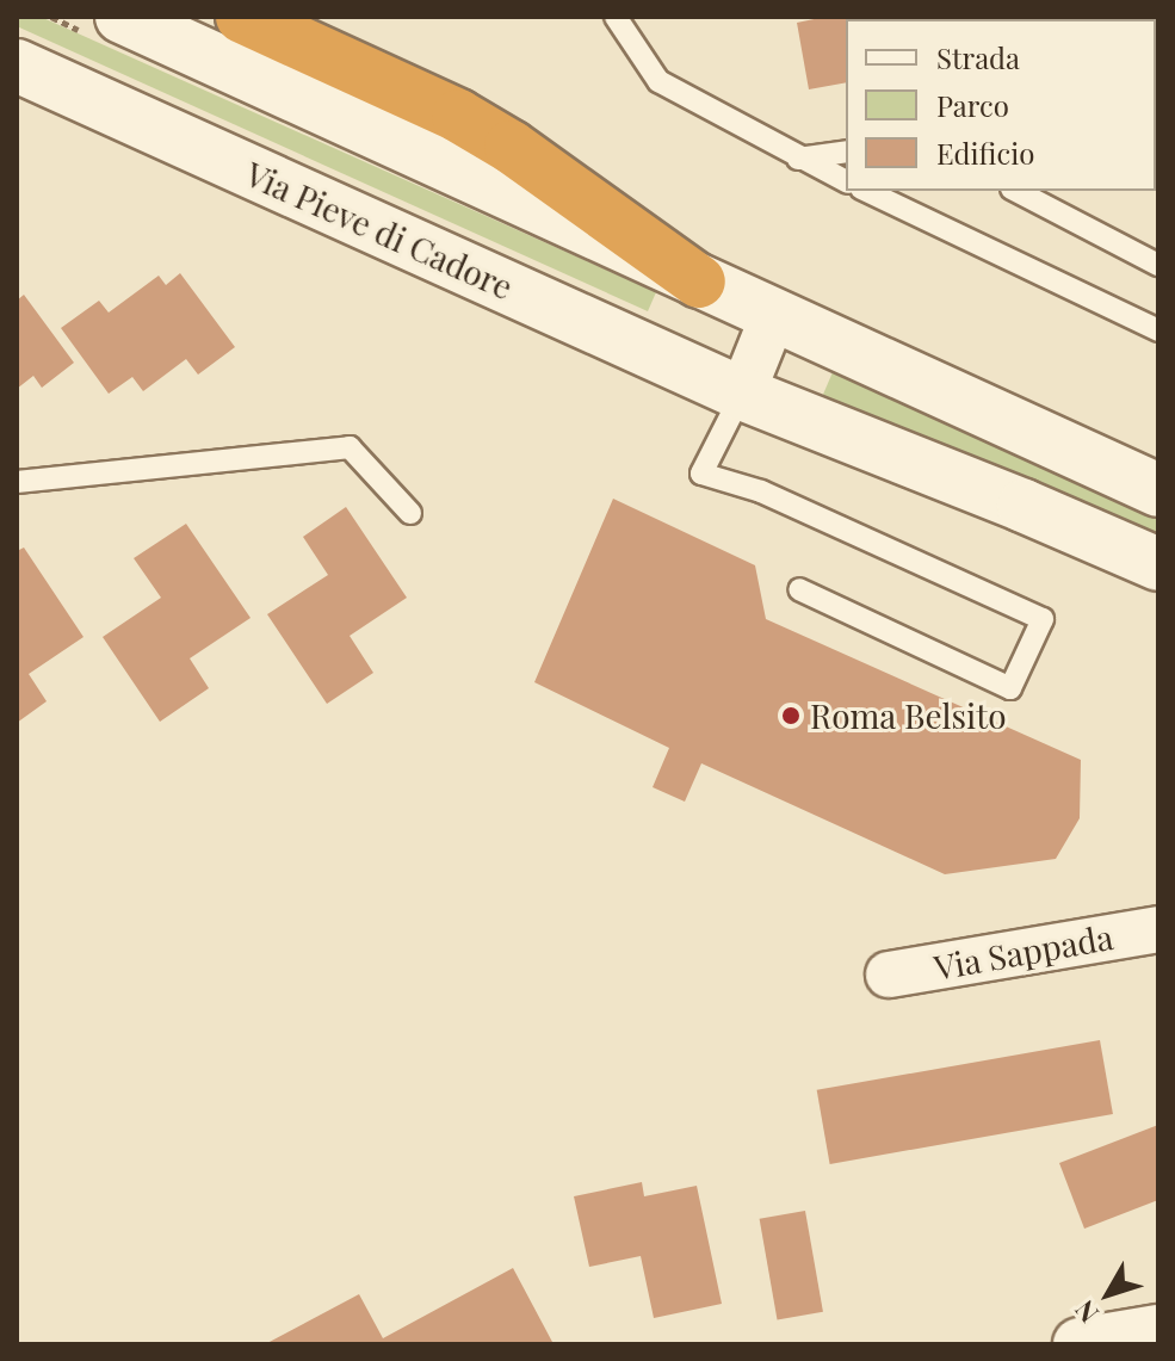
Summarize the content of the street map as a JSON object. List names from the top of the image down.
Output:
{
  "streets": {
    "street": ["Via Pieve di Cadore", "Via Sappada"]
  },
  "places": ["Roma Belsito"],
  "legend": ["Strada", "Parco", "Edificio"],
  "north": "bottom left"
}
